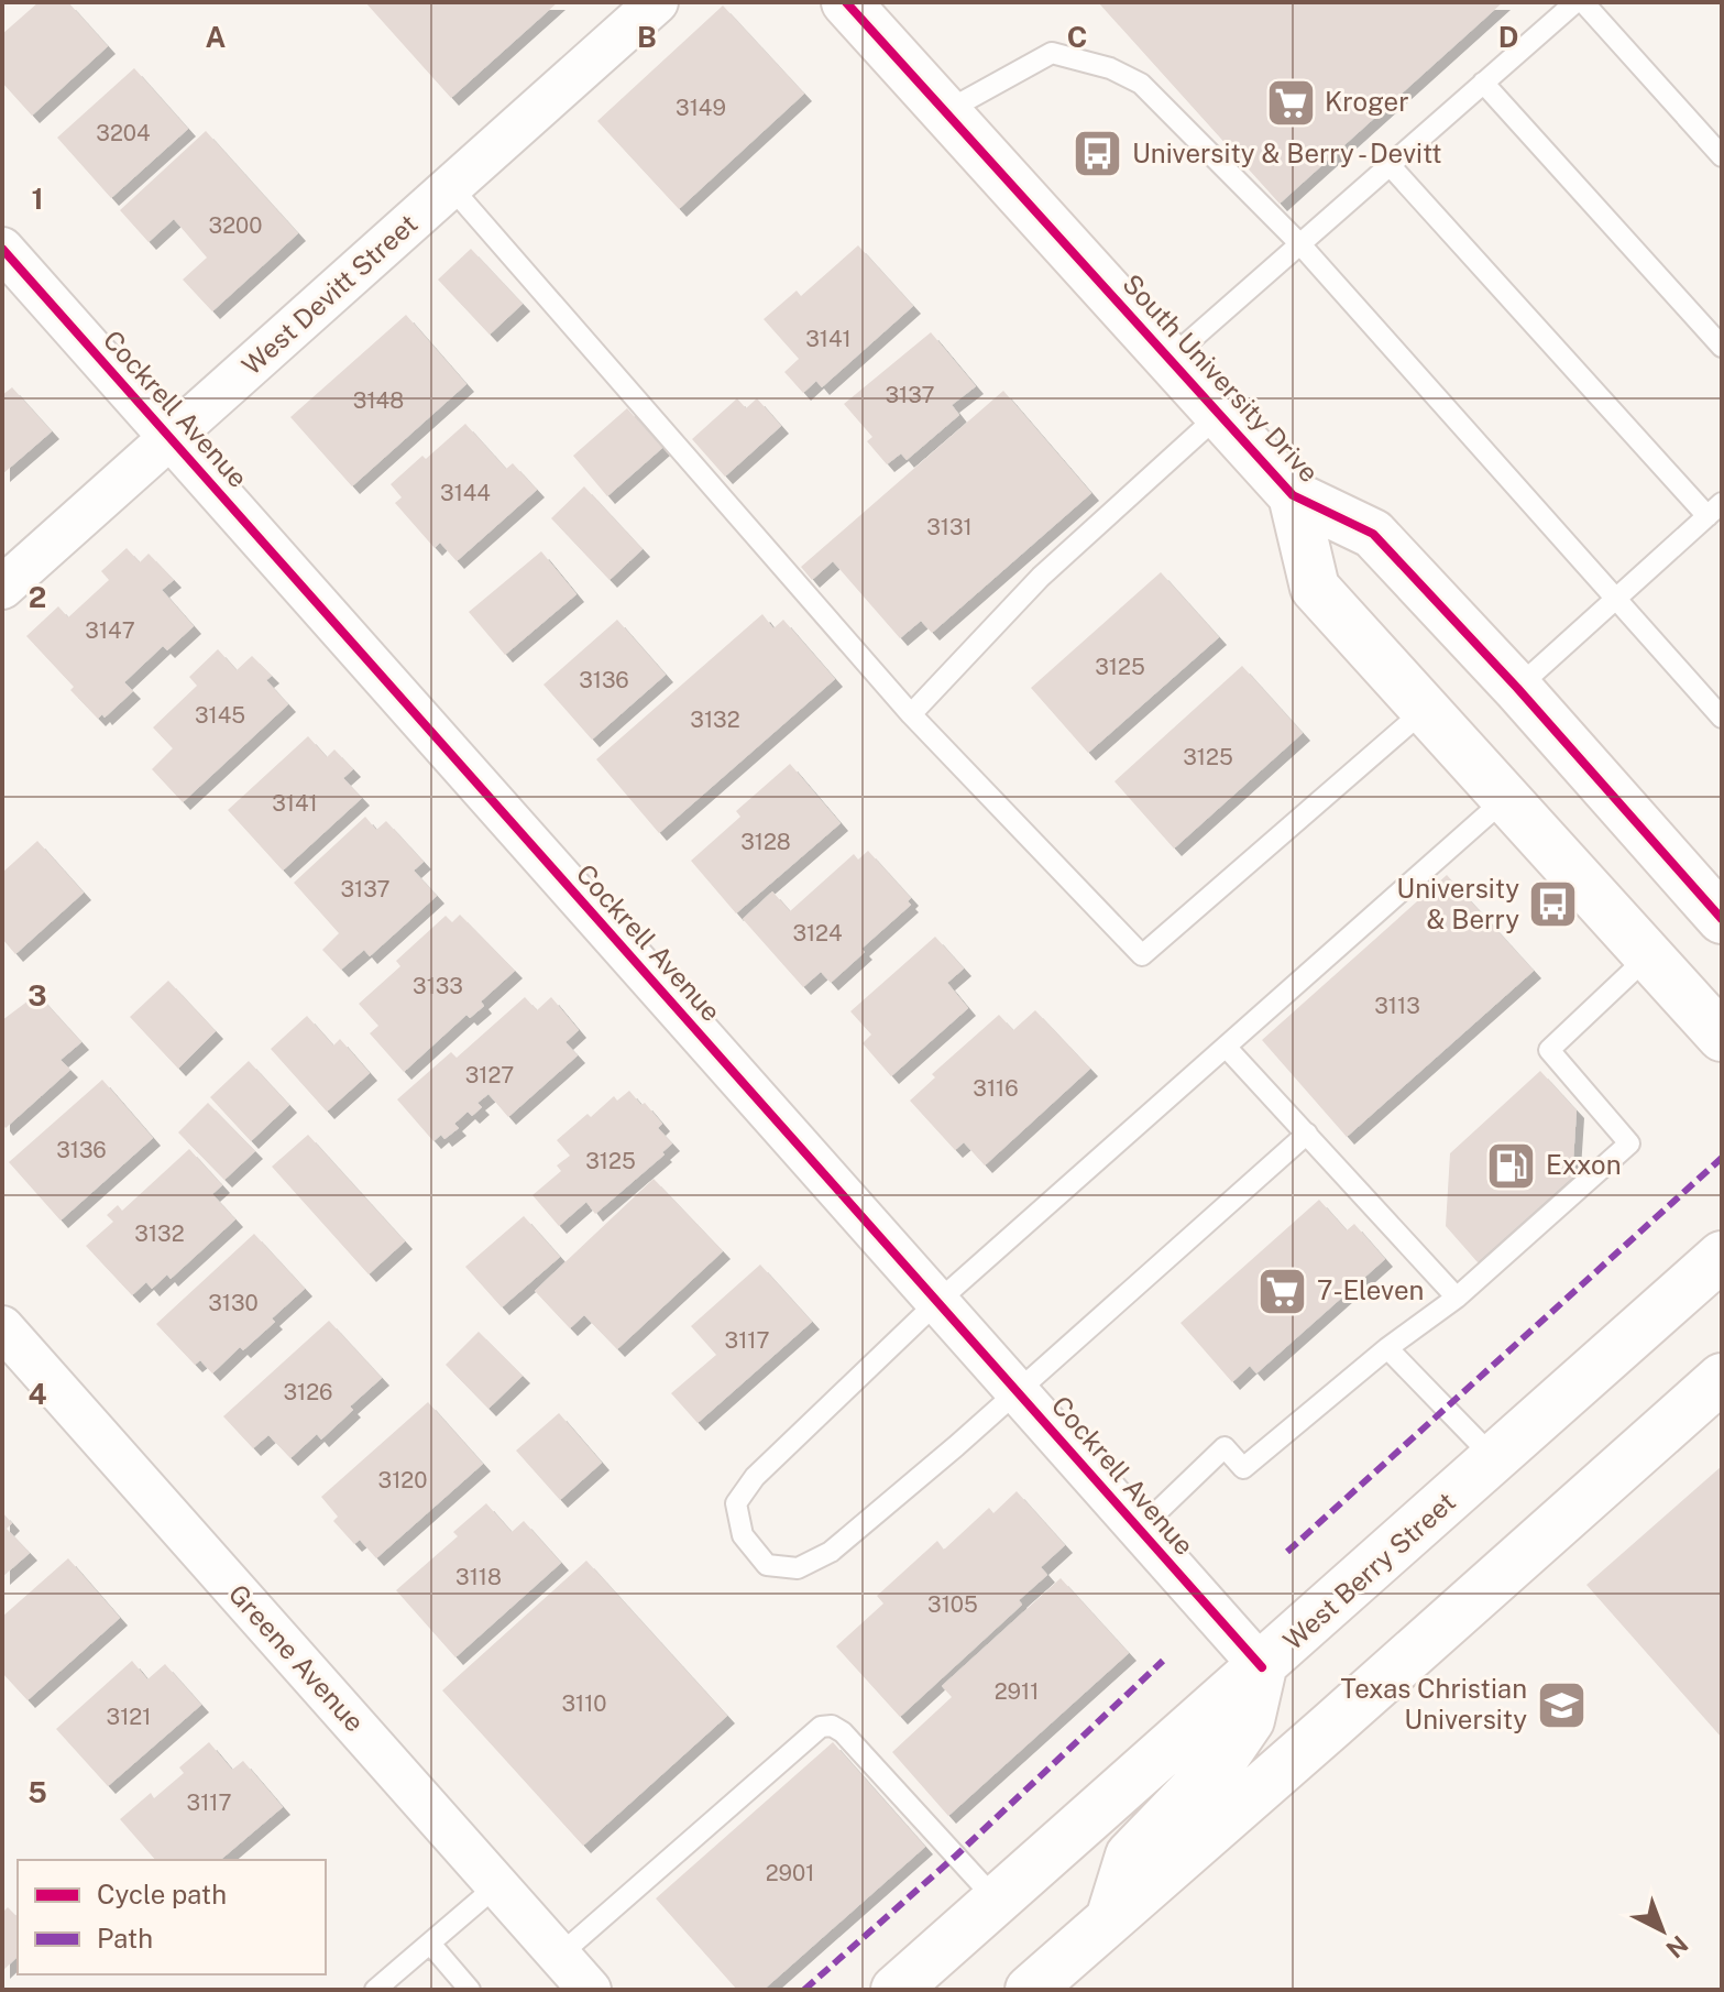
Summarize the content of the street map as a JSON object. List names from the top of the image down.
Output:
{
  "streets": {
    "main road": ["South University Drive", "West Berry Street"],
    "street": ["West Devitt Street", "Cockrell Avenue", "Greene Avenue"]
  },
  "crossings": [
    ["West Devitt Street", "Cockrell Avenue"],
    ["Cockrell Avenue", "West Berry Street"]
  ],
  "places": {
    "supermarket": ["Kroger", "7-Eleven"],
    "bus stop": ["University & Berry - Devitt", "University & Berry"],
    "fuel station": ["Exxon"],
    "school or university": ["Texas Christian University"]
  },
  "house_numbers": [
    "3149",
    "3204",
    "3200",
    "3141",
    "3137",
    "3148",
    "3144",
    "3131",
    "3147",
    "3125",
    "3136",
    "3145",
    "3132",
    "3125",
    "3141",
    "3128",
    "3137",
    "3124",
    "3133",
    "3113",
    "3127",
    "3116",
    "3136",
    "3125",
    "3132",
    "3130",
    "3117",
    "3126",
    "3120",
    "3118",
    "3105",
    "2911",
    "3110",
    "3121",
    "3117",
    "2901"
  ],
  "legend": ["Cycle path", "Path"],
  "north": "bottom right",
  "grid": {
    "columns": [
      "A",
      "B",
      "C",
      "D"
    ],
    "rows": [
      "1",
      "2",
      "3",
      "4",
      "5"
    ]
  }
}
